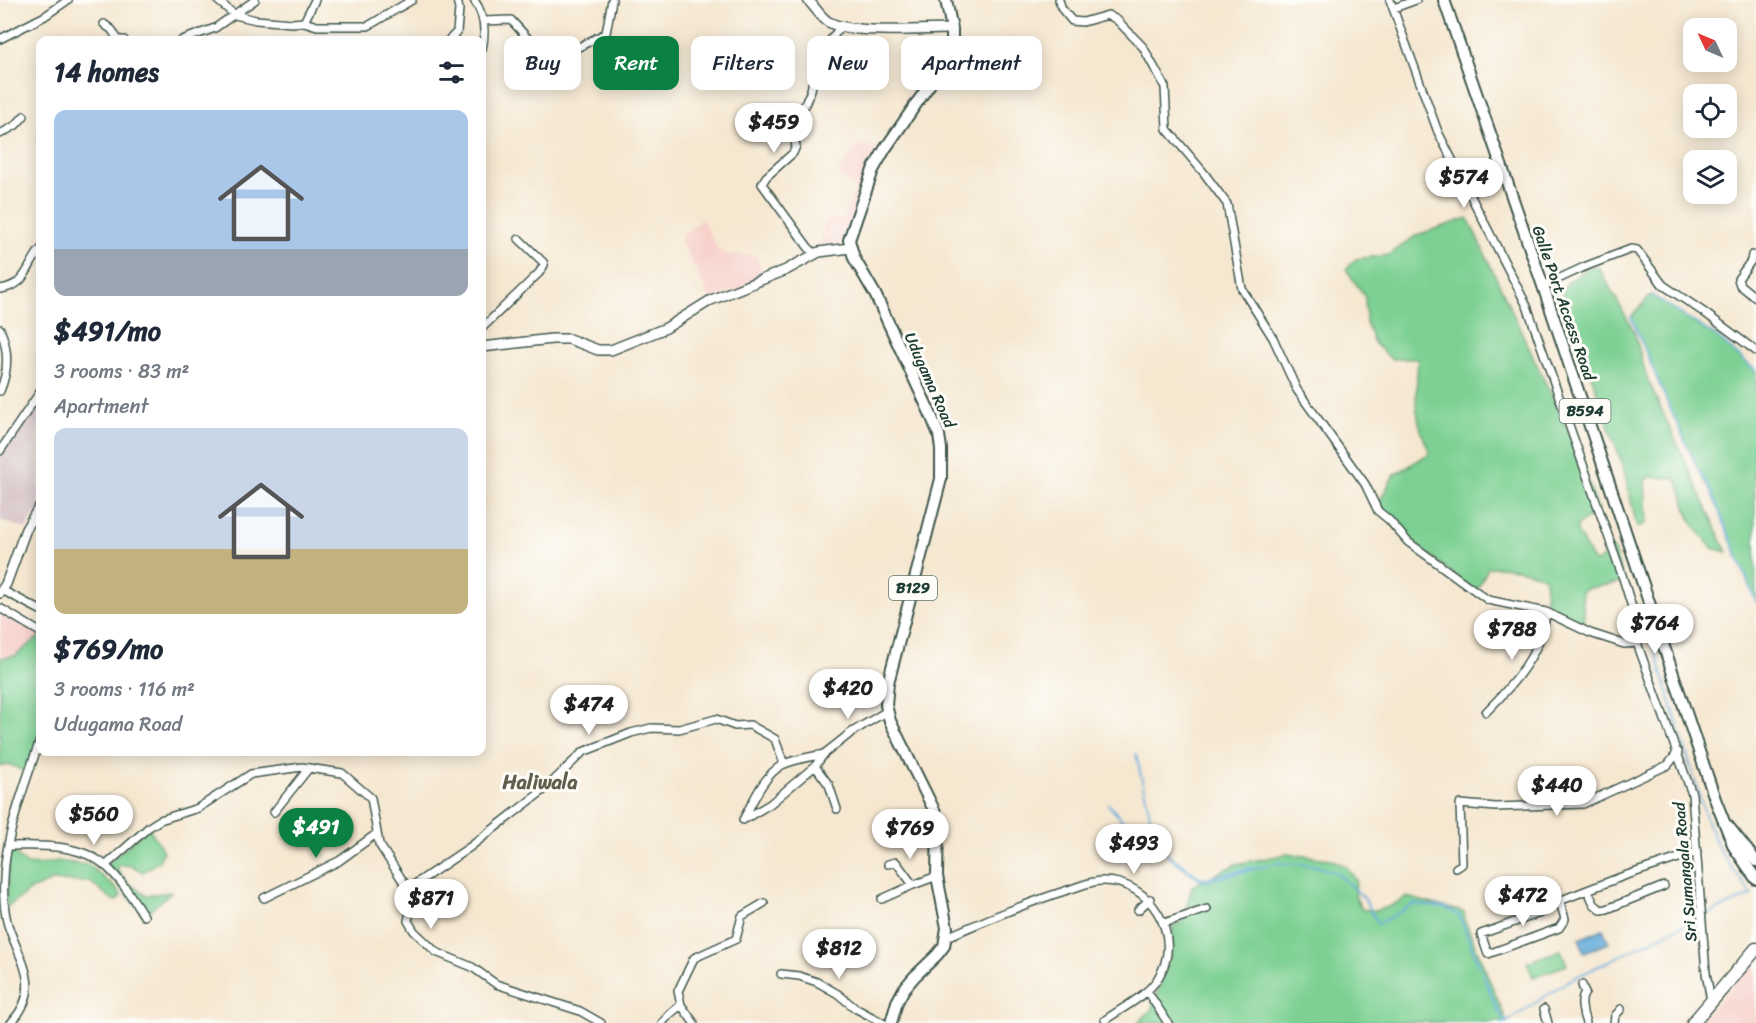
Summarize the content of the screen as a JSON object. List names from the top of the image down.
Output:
{
  "streets": {
    "main road": [
      "Galle Port Access Road",
      "Udugama Road",
      "B594",
      "B129"
    ],
    "street": ["Sri Sumangala Road"]
  },
  "districts": ["Haliwala"],
  "north": "top left",
  "page": {
    "chip": [
      "Buy",
      "Rent",
      "Filters",
      "New",
      "Apartment"
    ],
    "heading": "14 homes",
    "price": [
      "$459",
      "$574",
      "$764",
      "$788",
      "$420",
      "$474",
      "$440",
      "$560",
      "$491",
      "$769",
      "$493",
      "$472",
      "$871",
      "$812"
    ],
    "list": [
      {
        "name": "$491/mo",
        "note": "3 rooms · 83 m² · Apartment"
      },
      {
        "name": "$769/mo",
        "note": "3 rooms · 116 m² · Udugama Road"
      }
    ]
  }
}
